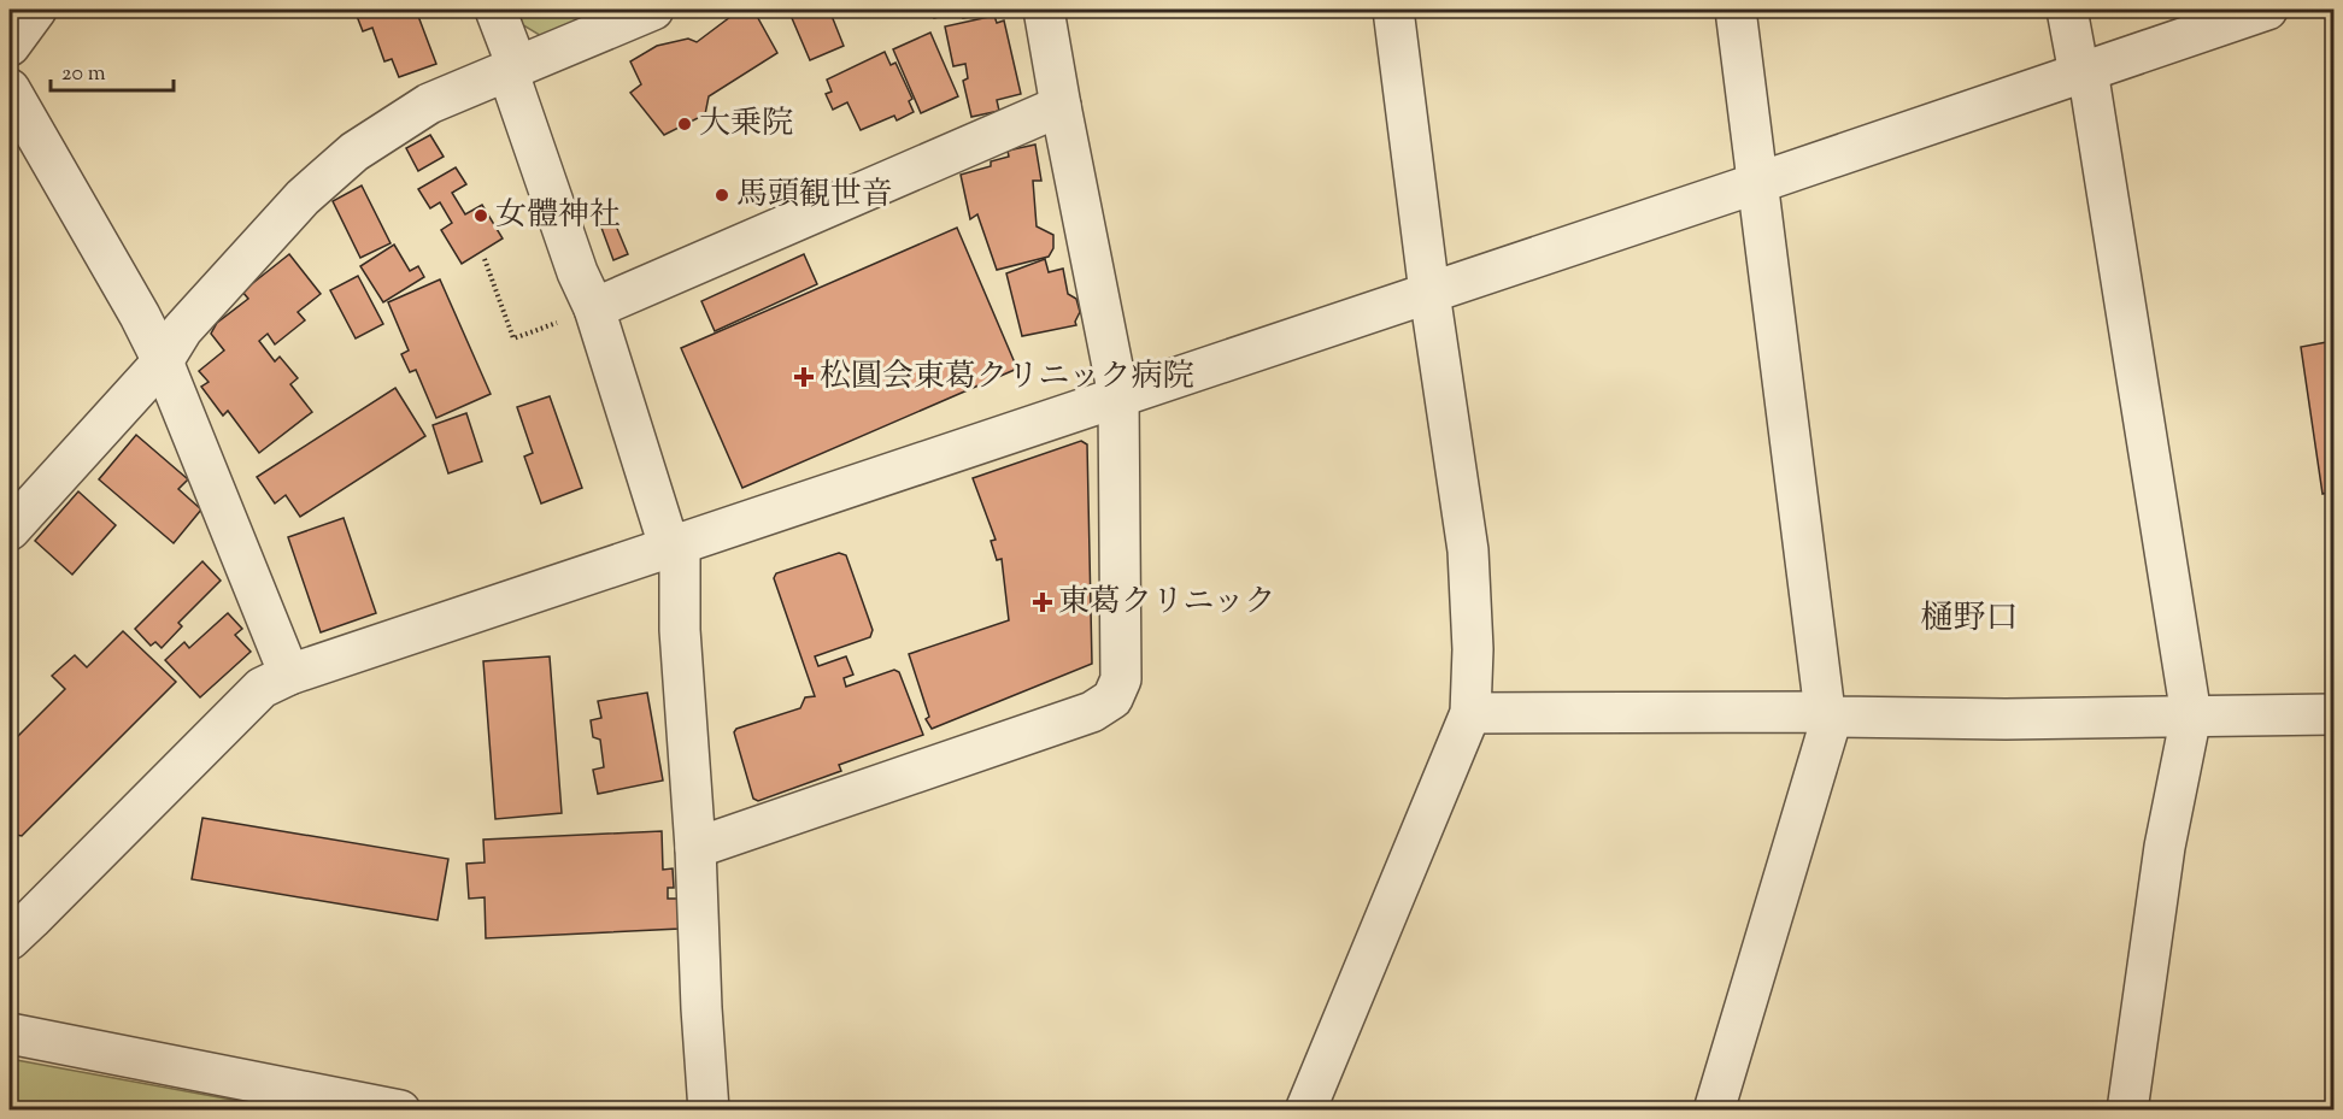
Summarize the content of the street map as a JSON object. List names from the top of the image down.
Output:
{
  "districts": ["樋野口"],
  "places": {
    "other": ["大乗院", "馬頭観世音", "女體神社"],
    "health": ["松圓会東葛クリニック病院", "東葛クリニック"]
  },
  "scale_bar": "20 m"
}
